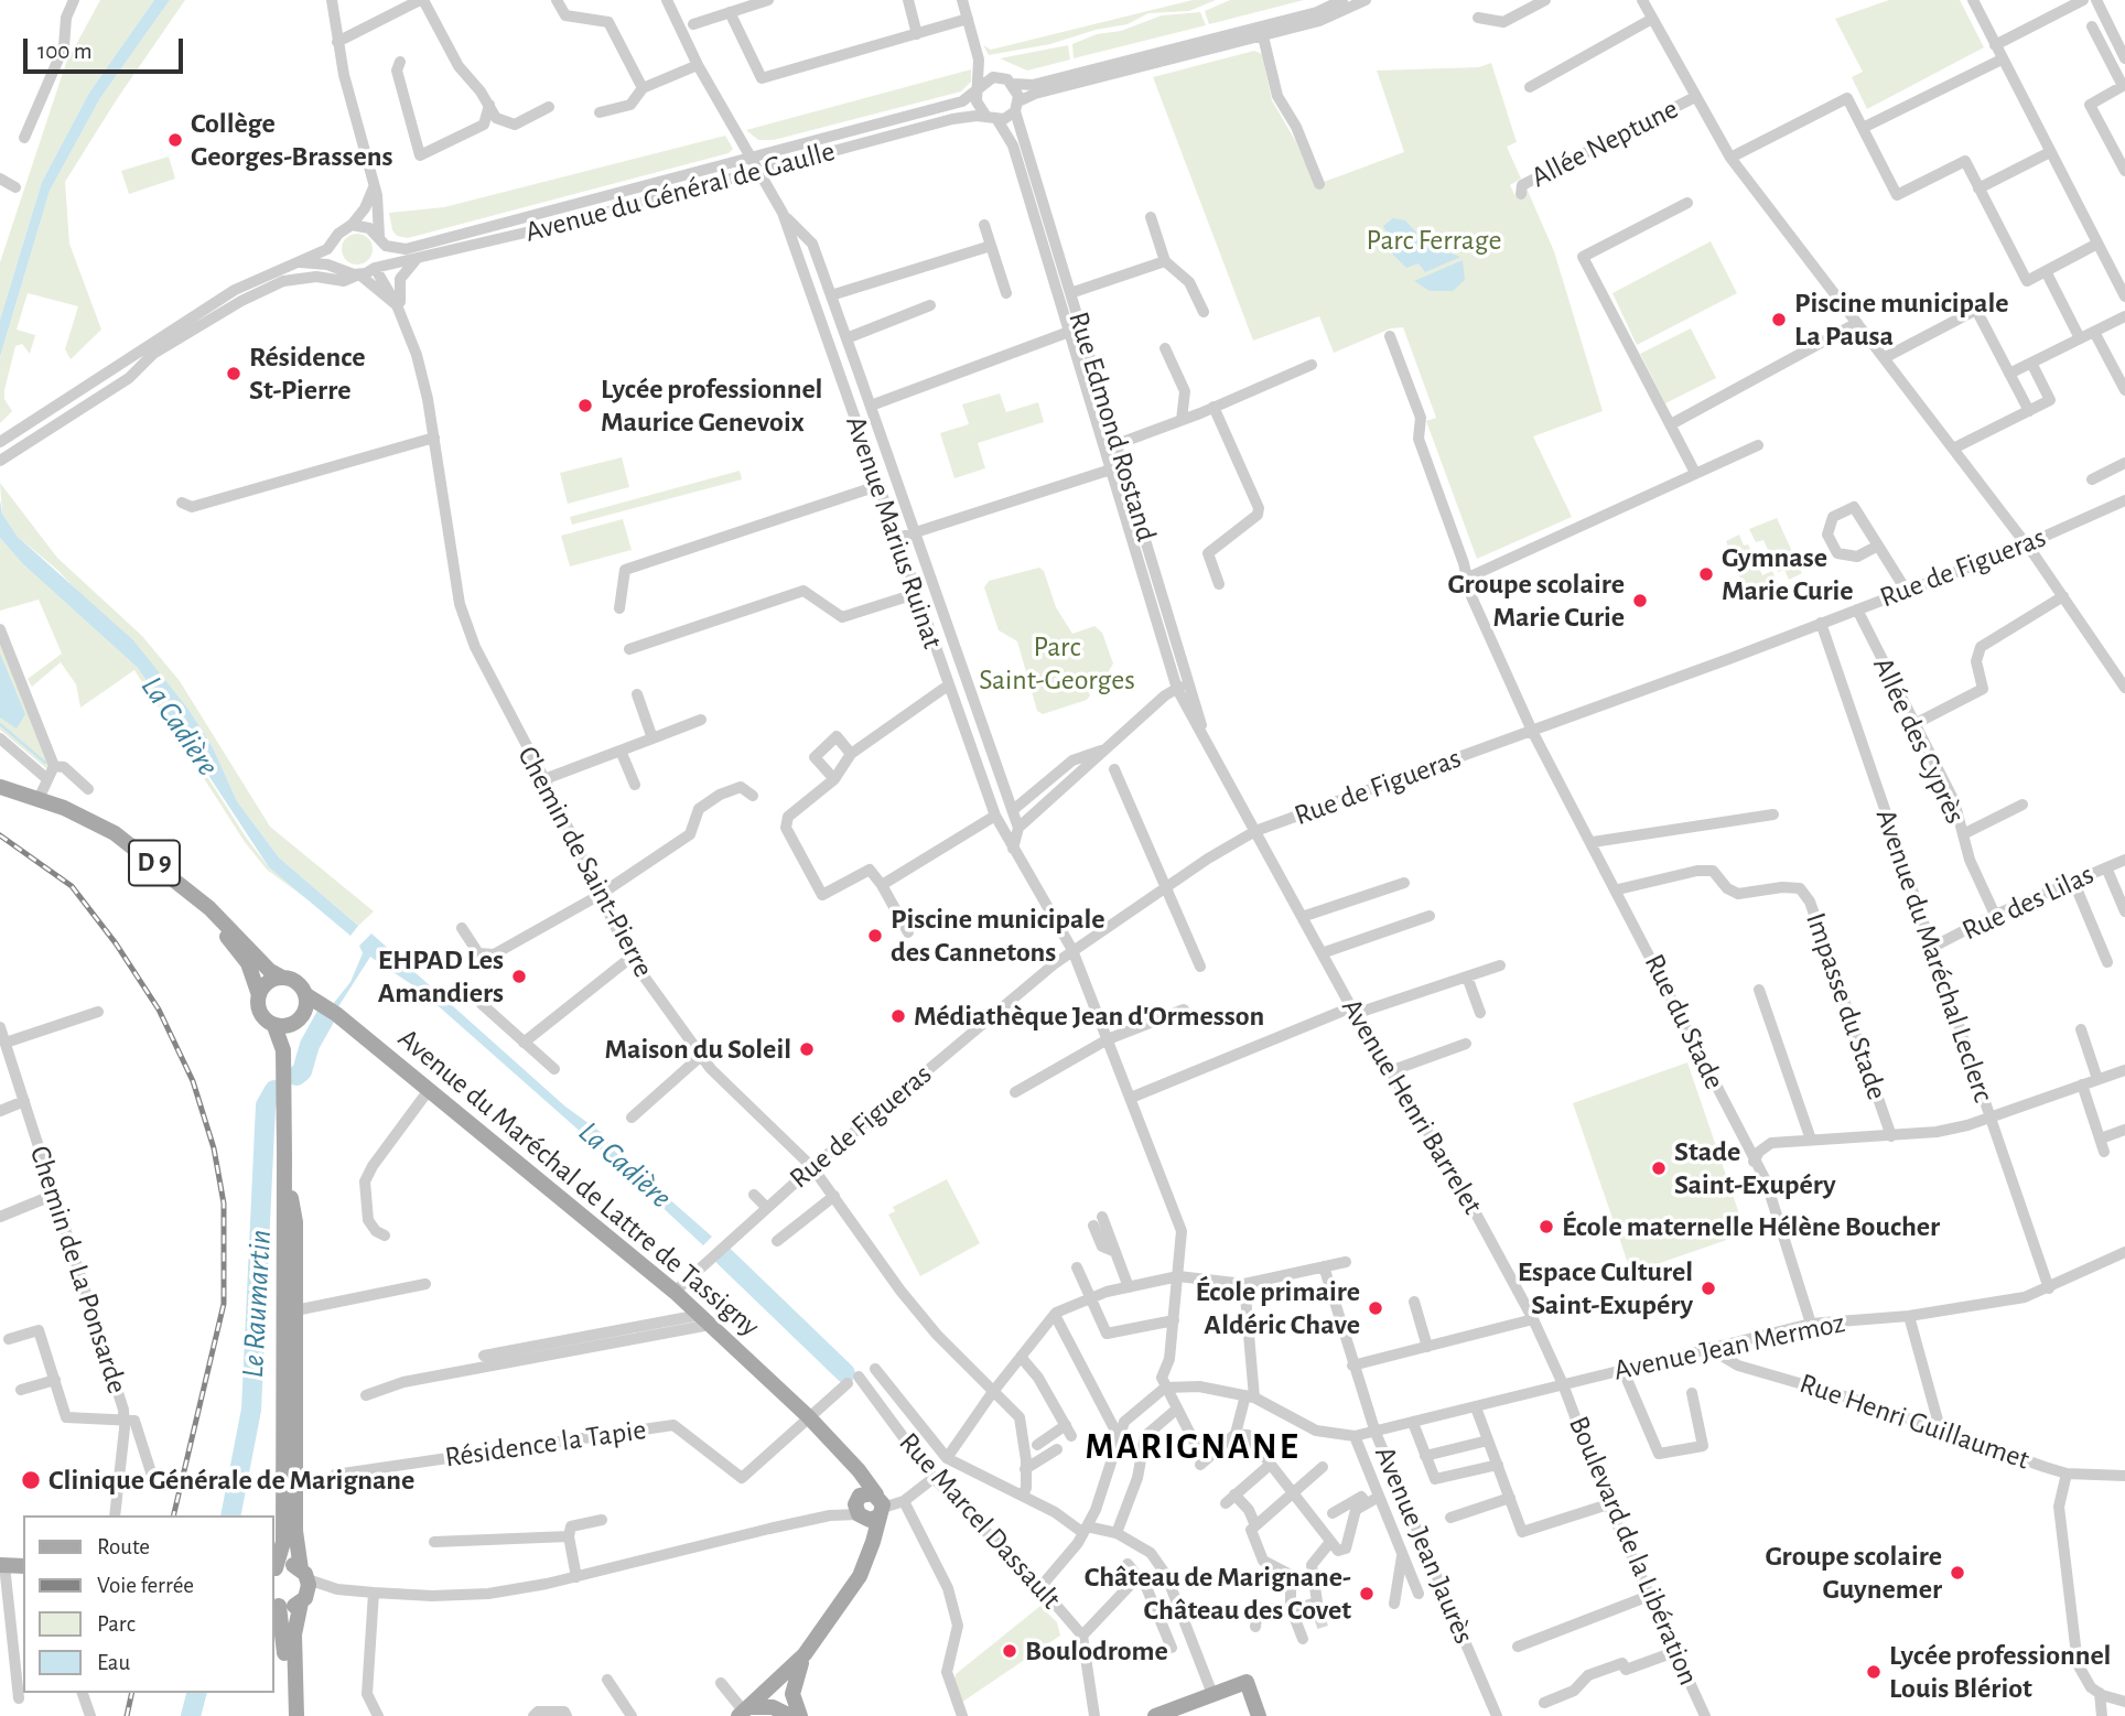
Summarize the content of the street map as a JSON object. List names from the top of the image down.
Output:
{
  "streets": {
    "main road": ["D 9", "Avenue du Maréchal de Lattre de Tassigny"],
    "street": [
      "Allée Neptune",
      "Avenue du Général de Gaulle",
      "Rue Edmond Rostand",
      "Avenue Marius Ruinat",
      "Rue de Figueras",
      "Allée des Cyprès",
      "Chemin de Saint-Pierre",
      "Rue des Lilas",
      "Avenue du Maréchal Leclerc",
      "Impasse du Stade",
      "Rue du Stade",
      "Avenue Henri Barrelet",
      "Chemin de La Ponsarde",
      "Avenue Jean Mermoz",
      "Rue Henri Guillaumet",
      "Résidence la Tapie",
      "Rue Marcel Dassault",
      "Avenue Jean Jaurès",
      "Boulevard de la Libération"
    ]
  },
  "crossings": [
    ["Avenue du Général de Gaulle", "Rue Edmond Rostand"],
    ["Avenue du Général de Gaulle", "Avenue Marius Ruinat"],
    ["Avenue du Général de Gaulle", "Chemin de Saint-Pierre"],
    ["Rue Edmond Rostand", "Rue de Figueras"],
    ["Rue Edmond Rostand", "Avenue Henri Barrelet"],
    ["Avenue Marius Ruinat", "Rue de Figueras"],
    ["Avenue Marius Ruinat", "Avenue Jean Jaurès"],
    ["Rue de Figueras", "Allée des Cyprès"],
    ["Rue de Figueras", "Chemin de Saint-Pierre"],
    ["Rue de Figueras", "Avenue du Maréchal Leclerc"],
    ["Rue de Figueras", "Rue du Stade"],
    ["Rue de Figueras", "Avenue Henri Barrelet"],
    ["Rue de Figueras", "Avenue du Maréchal de Lattre de Tassigny"],
    ["Allée des Cyprès", "Rue des Lilas"],
    ["D 9", "Avenue du Maréchal de Lattre de Tassigny"],
    ["Rue des Lilas", "Avenue du Maréchal Leclerc"],
    ["Avenue du Maréchal Leclerc", "Avenue Jean Mermoz"],
    ["Impasse du Stade", "Rue du Stade"],
    ["Rue du Stade", "Avenue Jean Mermoz"],
    ["Avenue Henri Barrelet", "Avenue Jean Mermoz"],
    ["Avenue Henri Barrelet", "Boulevard de la Libération"],
    ["Avenue du Maréchal de Lattre de Tassigny", "Résidence la Tapie"],
    ["Avenue du Maréchal de Lattre de Tassigny", "Rue Marcel Dassault"],
    ["Avenue Jean Mermoz", "Rue Henri Guillaumet"],
    ["Avenue Jean Mermoz", "Avenue Jean Jaurès"],
    ["Avenue Jean Mermoz", "Boulevard de la Libération"],
    ["Résidence la Tapie", "Rue Marcel Dassault"]
  ],
  "districts": ["MARIGNANE"],
  "water": ["La Cadière", "Le Raumartin"],
  "parks": ["Parc Ferrage", "Parc Saint-Georges"],
  "places": [
    "Collège Georges-Brassens",
    "Piscine municipale La Pausa",
    "Résidence St-Pierre",
    "Lycée professionnel Maurice Genevoix",
    "Gymnase Marie Curie",
    "Groupe scolaire Marie Curie",
    "Piscine municipale des Cannetons",
    "EHPAD Les Amandiers",
    "Médiathèque Jean d'Ormesson",
    "Maison du Soleil",
    "Stade Saint-Exupéry",
    "École maternelle Hélène Boucher",
    "Espace Culturel Saint-Exupéry",
    "École primaire Aldéric Chave",
    "Clinique Générale de Marignane",
    "Groupe scolaire Guynemer",
    "Château de Marignane- Château des Covet",
    "Boulodrome",
    "Lycée professionnel Louis Blériot"
  ],
  "legend": [
    "Route",
    "Voie ferrée",
    "Parc",
    "Eau"
  ],
  "scale_bar": "100 m"
}
